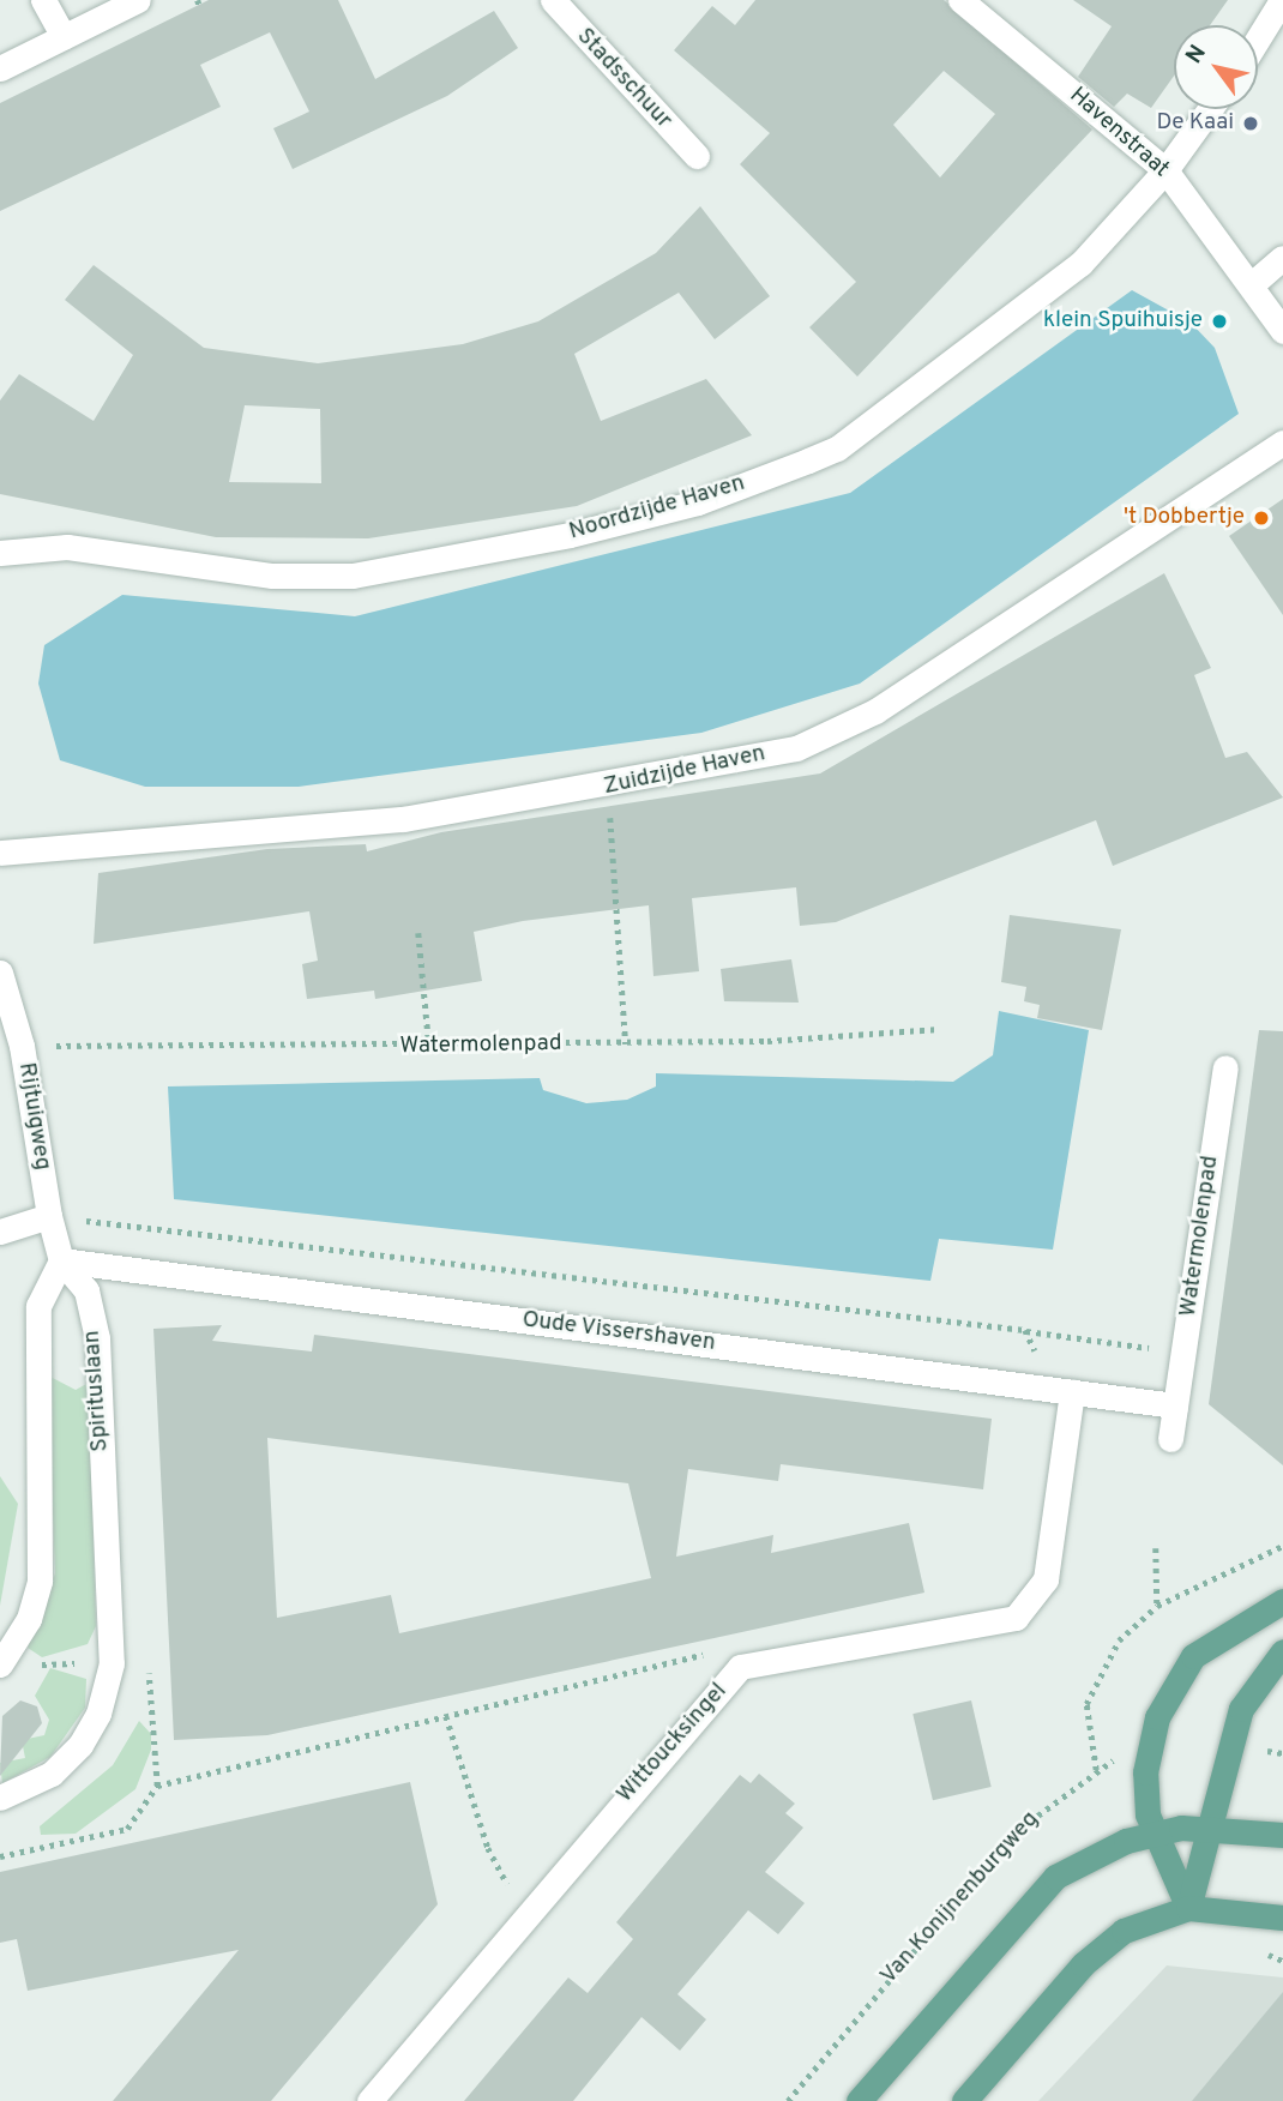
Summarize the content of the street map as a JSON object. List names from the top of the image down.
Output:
{
  "streets": {
    "street": [
      "Stadsschuur",
      "Havenstraat",
      "Noordzijde Haven",
      "Zuidzijde Haven",
      "Watermolenpad",
      "Rijtuigweg",
      "Oude Vissershaven",
      "Spirituslaan",
      "Wittoucksingel"
    ],
    "path": ["Van Konijnenburgweg"]
  },
  "crossings": [
    ["Havenstraat", "Noordzijde Haven"],
    ["Watermolenpad", "Rijtuigweg"],
    ["Watermolenpad", "Oude Vissershaven"],
    ["Rijtuigweg", "Oude Vissershaven"],
    ["Rijtuigweg", "Spirituslaan"],
    ["Oude Vissershaven", "Spirituslaan"],
    ["Oude Vissershaven", "Wittoucksingel"]
  ],
  "places": ["De Kaai", "klein Spuihuisje", "'t Dobbertje"],
  "north": "top left"
}
